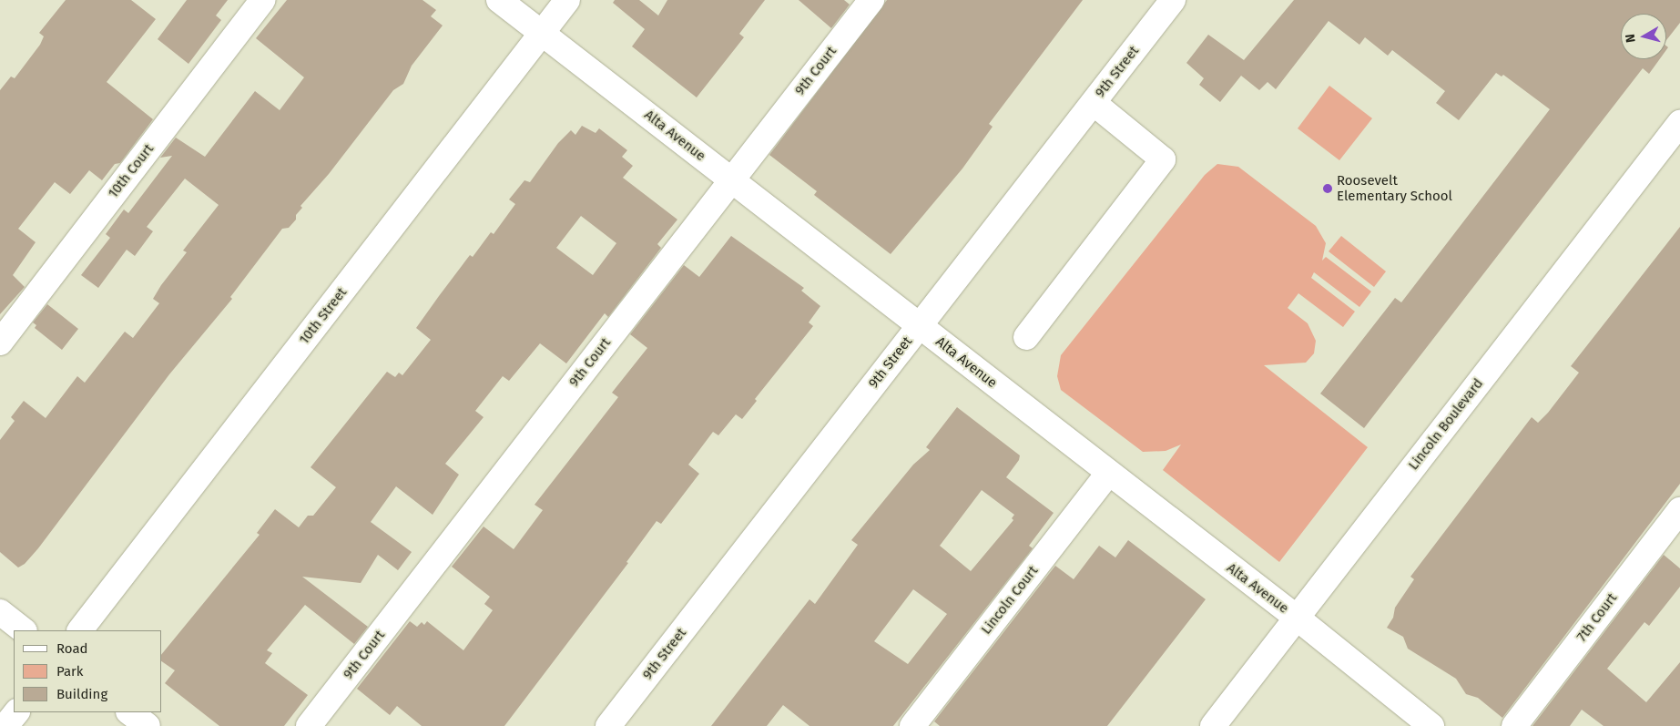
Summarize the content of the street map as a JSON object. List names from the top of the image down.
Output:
{
  "streets": {
    "street": [
      "9th Court",
      "9th Street",
      "Alta Avenue",
      "10th Court",
      "10th Street",
      "Lincoln Boulevard",
      "Lincoln Court",
      "7th Court"
    ]
  },
  "crossings": [
    ["9th Court", "Alta Avenue"],
    ["9th Street", "Alta Avenue"],
    ["Alta Avenue", "10th Street"],
    ["Alta Avenue", "Lincoln Boulevard"],
    ["Alta Avenue", "Lincoln Court"]
  ],
  "places": ["Roosevelt Elementary School"],
  "legend": ["Road", "Park", "Building"],
  "north": "left"
}
